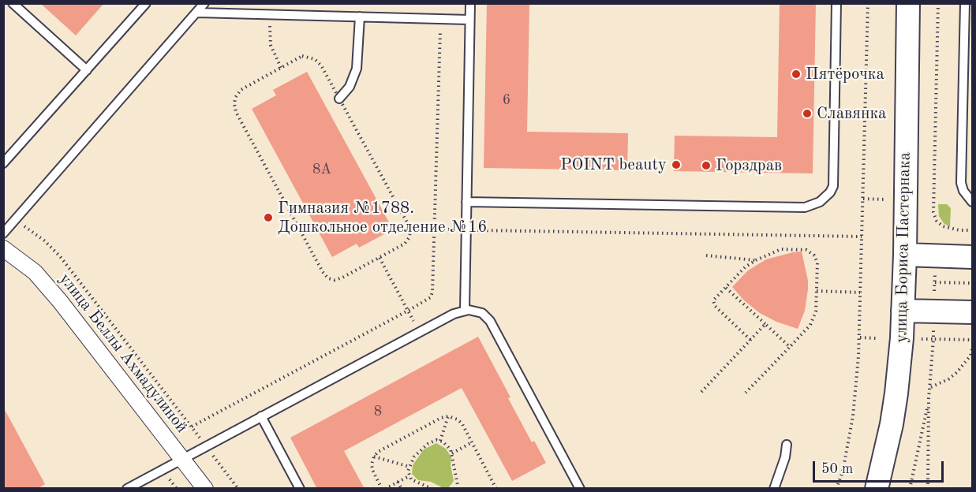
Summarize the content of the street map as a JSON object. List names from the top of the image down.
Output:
{
  "streets": {
    "street": ["улица Бориса Пастернака", "улица Беллы Ахмадулиной"]
  },
  "places": [
    "Пятёрочка",
    "Славянка",
    "POINT beauty",
    "Горздрав",
    "Гимназия №1788. Дошкольное отделение №16"
  ],
  "house_numbers": ["6", "8А", "8"],
  "scale_bar": "50 m"
}
